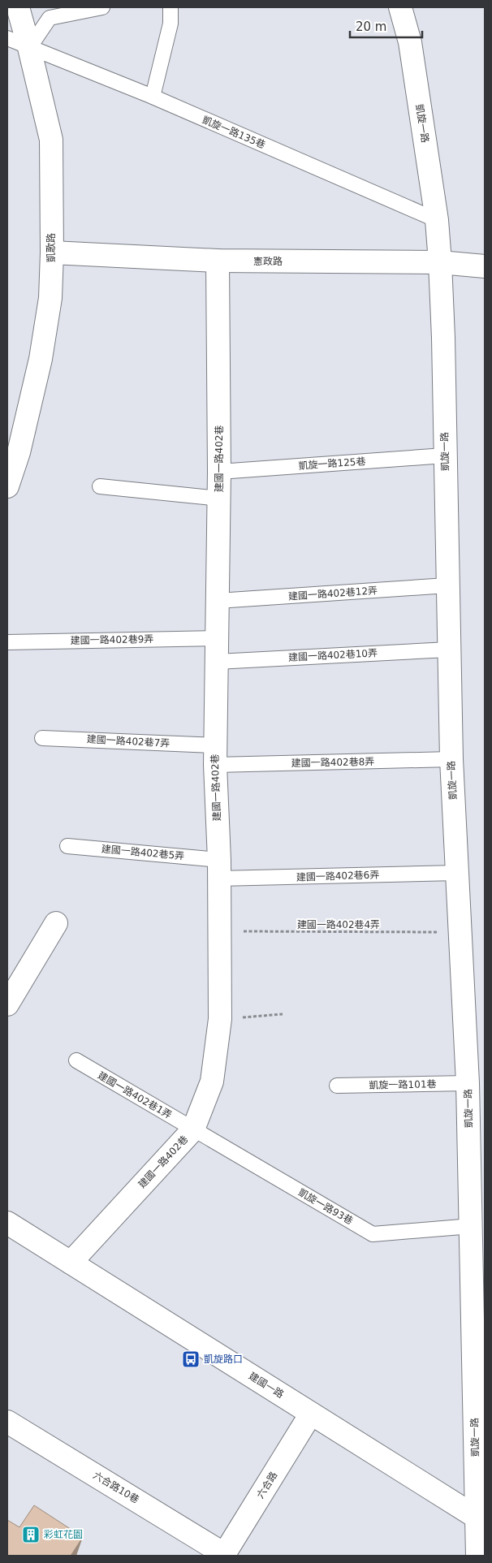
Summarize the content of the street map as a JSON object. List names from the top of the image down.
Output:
{
  "streets": {
    "street": [
      "凱旋一路",
      "凱歌路",
      "憲政路",
      "建國一路402巷",
      "建國一路",
      "六合路",
      "六合路10巷"
    ],
    "lane": [
      "凱旋一路135巷",
      "凱旋一路125巷",
      "建國一路402巷12弄",
      "建國一路402巷9弄",
      "建國一路402巷10弄",
      "建國一路402巷7弄",
      "建國一路402巷8弄",
      "建國一路402巷5弄",
      "建國一路402巷6弄",
      "凱旋一路101巷",
      "建國一路402巷1弄",
      "凱旋一路93巷"
    ],
    "path": ["建國一路402巷4弄"]
  },
  "crossings": [
    ["凱旋一路", "凱旋一路135巷"],
    ["凱旋一路", "憲政路"],
    ["凱旋一路", "凱旋一路125巷"],
    ["凱旋一路", "建國一路402巷12弄"],
    ["凱旋一路", "建國一路402巷10弄"],
    ["凱旋一路", "建國一路402巷8弄"],
    ["凱旋一路", "建國一路402巷6弄"],
    ["凱旋一路", "建國一路402巷4弄"],
    ["凱旋一路", "凱旋一路101巷"],
    ["凱旋一路", "凱旋一路93巷"],
    ["凱旋一路", "建國一路"],
    ["凱旋一路135巷", "凱歌路"],
    ["凱歌路", "憲政路"],
    ["憲政路", "建國一路402巷"],
    ["建國一路402巷", "凱旋一路125巷"],
    ["建國一路402巷", "建國一路402巷12弄"],
    ["建國一路402巷", "建國一路402巷9弄"],
    ["建國一路402巷", "建國一路402巷10弄"],
    ["建國一路402巷", "建國一路402巷7弄"],
    ["建國一路402巷", "建國一路402巷8弄"],
    ["建國一路402巷", "建國一路402巷5弄"],
    ["建國一路402巷", "建國一路402巷6弄"],
    ["建國一路402巷", "建國一路402巷4弄"],
    ["建國一路402巷", "建國一路402巷1弄"],
    ["建國一路402巷", "凱旋一路93巷"],
    ["建國一路402巷", "建國一路"],
    ["建國一路402巷7弄", "建國一路402巷8弄"],
    ["建國一路402巷5弄", "建國一路402巷6弄"],
    ["建國一路402巷1弄", "凱旋一路93巷"],
    ["建國一路", "六合路"],
    ["六合路", "六合路10巷"]
  ],
  "places": {
    "bus stop": ["凱旋路口"],
    "building": ["彩虹花園"]
  },
  "scale_bar": "20 m"
}
